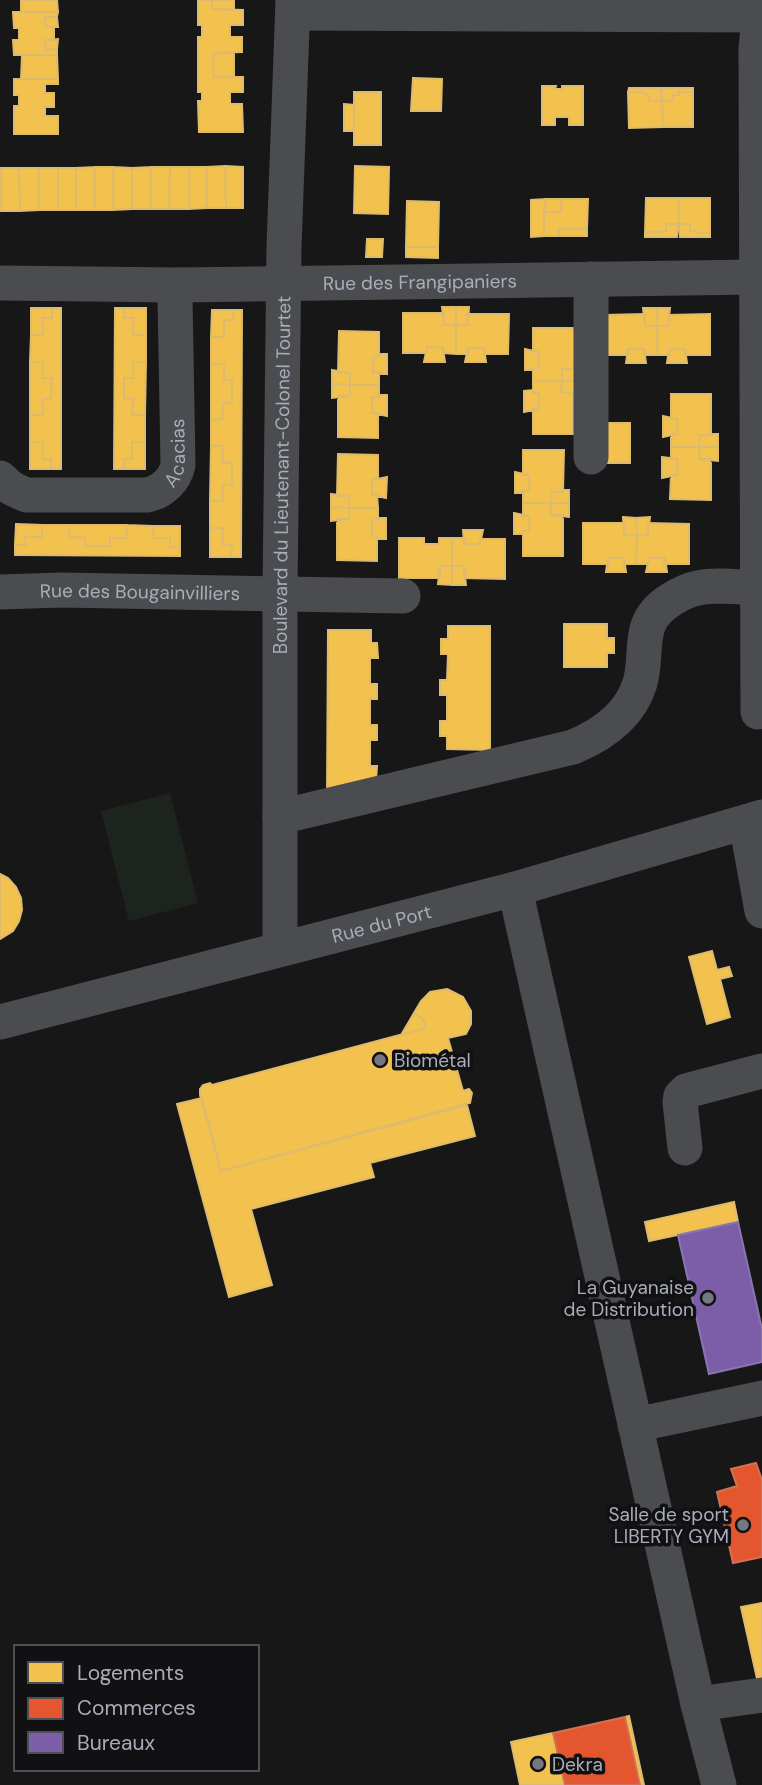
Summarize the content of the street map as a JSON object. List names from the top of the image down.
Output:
{
  "streets": {
    "street": [
      "Rue des Frangipaniers",
      "Acacias",
      "Boulevard du Lieutenant-Colonel Tourtet",
      "Rue des Bougainvilliers",
      "Rue du Port"
    ]
  },
  "crossings": [
    ["Rue des Frangipaniers", "Acacias"],
    ["Rue des Frangipaniers", "Boulevard du Lieutenant-Colonel Tourtet"],
    ["Boulevard du Lieutenant-Colonel Tourtet", "Rue des Bougainvilliers"],
    ["Boulevard du Lieutenant-Colonel Tourtet", "Rue du Port"]
  ],
  "places": [
    "Biométal",
    "La Guyanaise de Distribution",
    "Salle de sport LIBERTY GYM",
    "Dekra"
  ],
  "legend": ["Logements", "Commerces", "Bureaux"]
}
